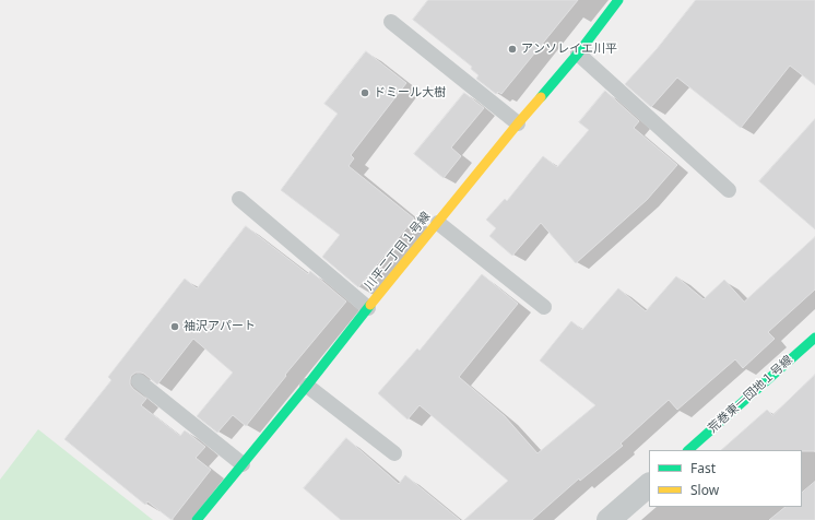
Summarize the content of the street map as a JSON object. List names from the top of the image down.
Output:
{
  "streets": {
    "street": ["川平二丁目１号線", "荒巻東一団地１号線"]
  },
  "places": ["アンソレイエ川平", "ドミール大樹", "袖沢アパート"],
  "legend": ["Fast", "Slow"]
}
